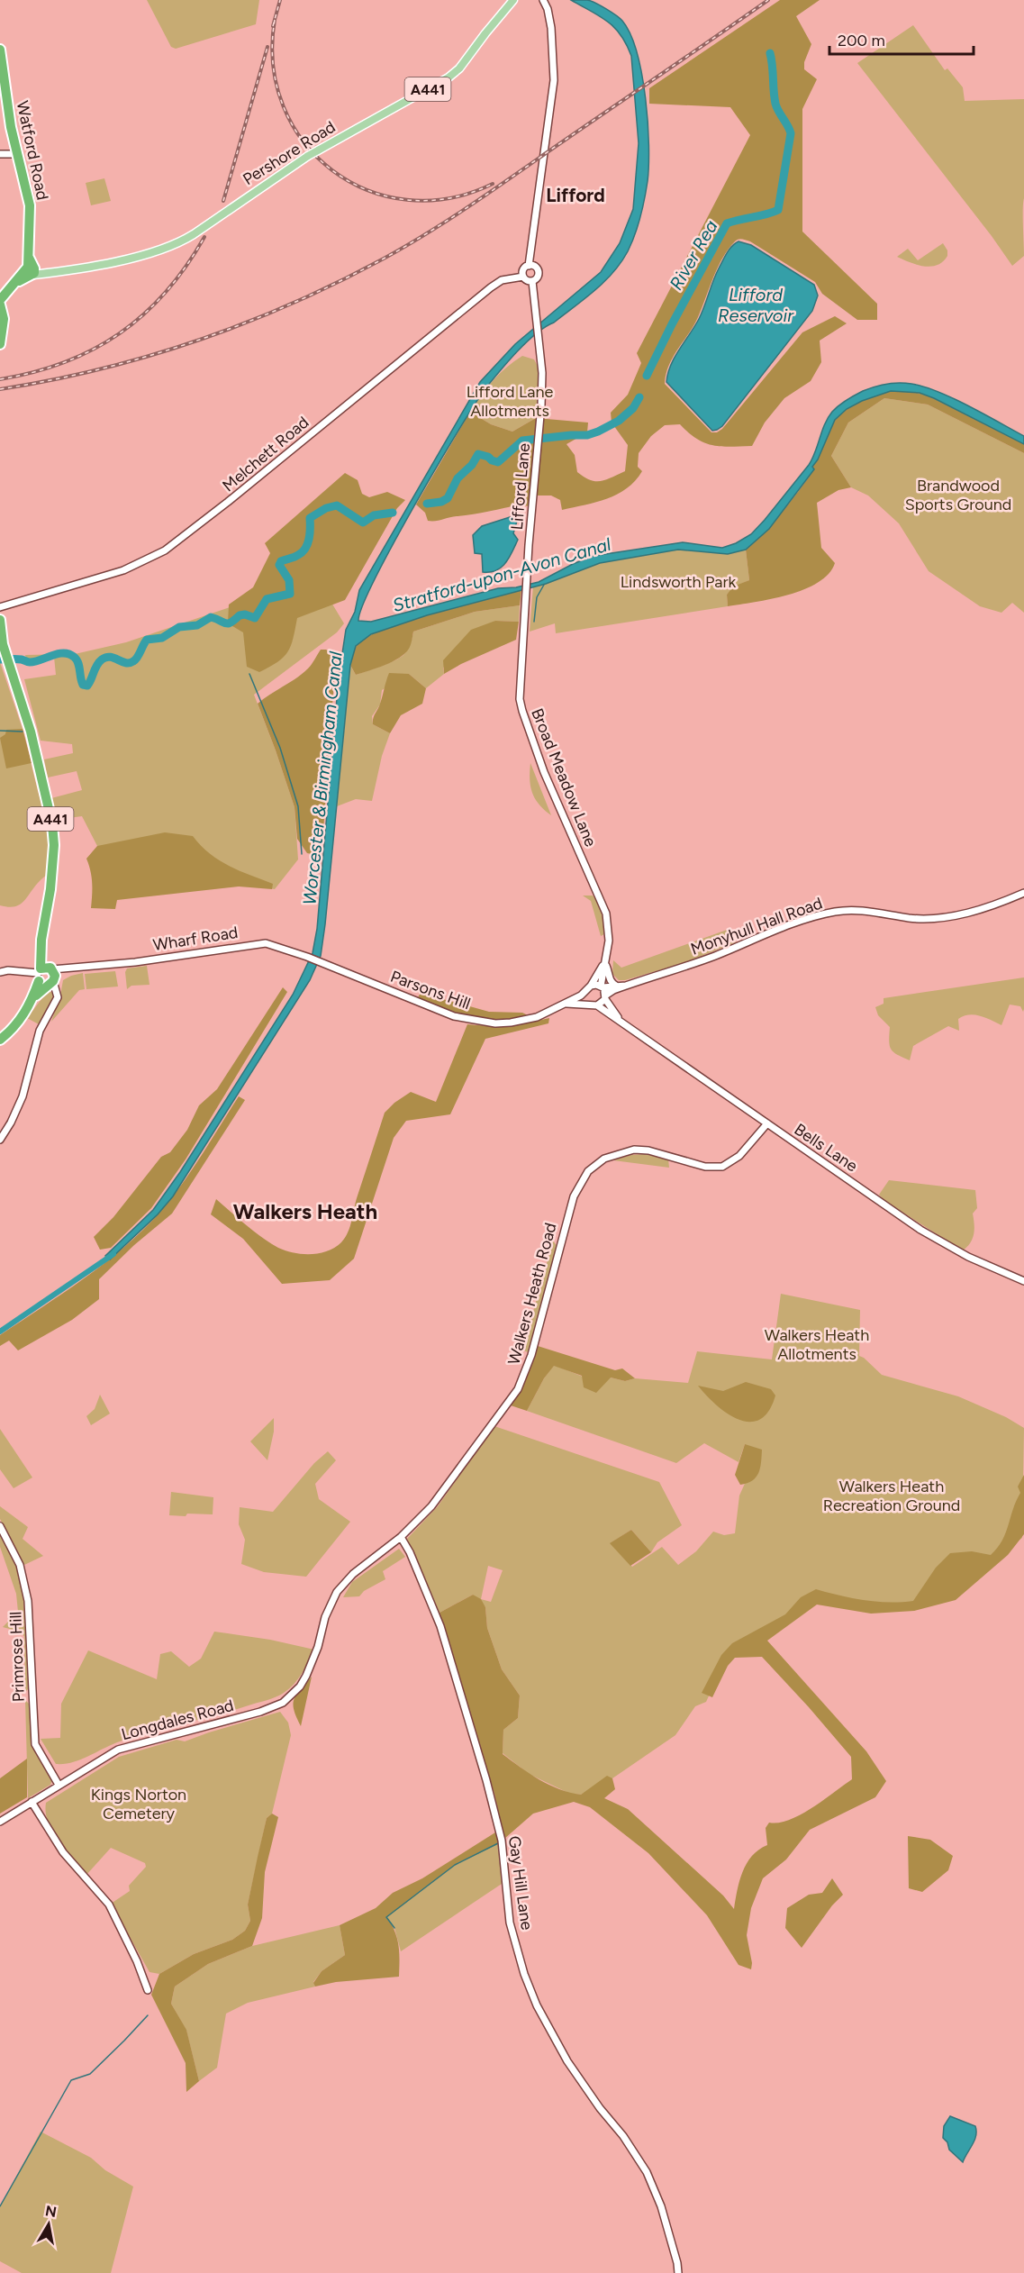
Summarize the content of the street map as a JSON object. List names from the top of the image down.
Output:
{
  "streets": {
    "highway": ["A441", "Watford Road"],
    "main road": ["Pershore Road"],
    "street": [
      "Melchett Road",
      "Lifford Lane",
      "Broad Meadow Lane",
      "Monyhull Hall Road",
      "Wharf Road",
      "Parsons Hill",
      "Bells Lane",
      "Walkers Heath Road",
      "Primrose Hill",
      "Longdales Road",
      "Gay Hill Lane"
    ]
  },
  "crossings": [
    ["A441", "Wharf Road"],
    ["Watford Road", "Pershore Road"],
    ["Melchett Road", "Lifford Lane"],
    ["Lifford Lane", "Broad Meadow Lane"],
    ["Broad Meadow Lane", "Monyhull Hall Road"],
    ["Broad Meadow Lane", "Parsons Hill"],
    ["Broad Meadow Lane", "Bells Lane"],
    ["Monyhull Hall Road", "Parsons Hill"],
    ["Monyhull Hall Road", "Bells Lane"],
    ["Wharf Road", "Parsons Hill"],
    ["Parsons Hill", "Bells Lane"],
    ["Bells Lane", "Walkers Heath Road"],
    ["Walkers Heath Road", "Longdales Road"],
    ["Walkers Heath Road", "Gay Hill Lane"],
    ["Primrose Hill", "Longdales Road"]
  ],
  "districts": ["Lifford", "Walkers Heath"],
  "water": [
    "River Rea",
    "Lifford Reservoir",
    "Stratford-upon-Avon Canal",
    "Worcester & Birmingham Canal"
  ],
  "parks": [
    "Lifford Lane Allotments",
    "Brandwood Sports Ground",
    "Lindsworth Park",
    "Walkers Heath Allotments",
    "Walkers Heath Recreation Ground",
    "Kings Norton Cemetery"
  ],
  "scale_bar": "200 m",
  "north": "top"
}
